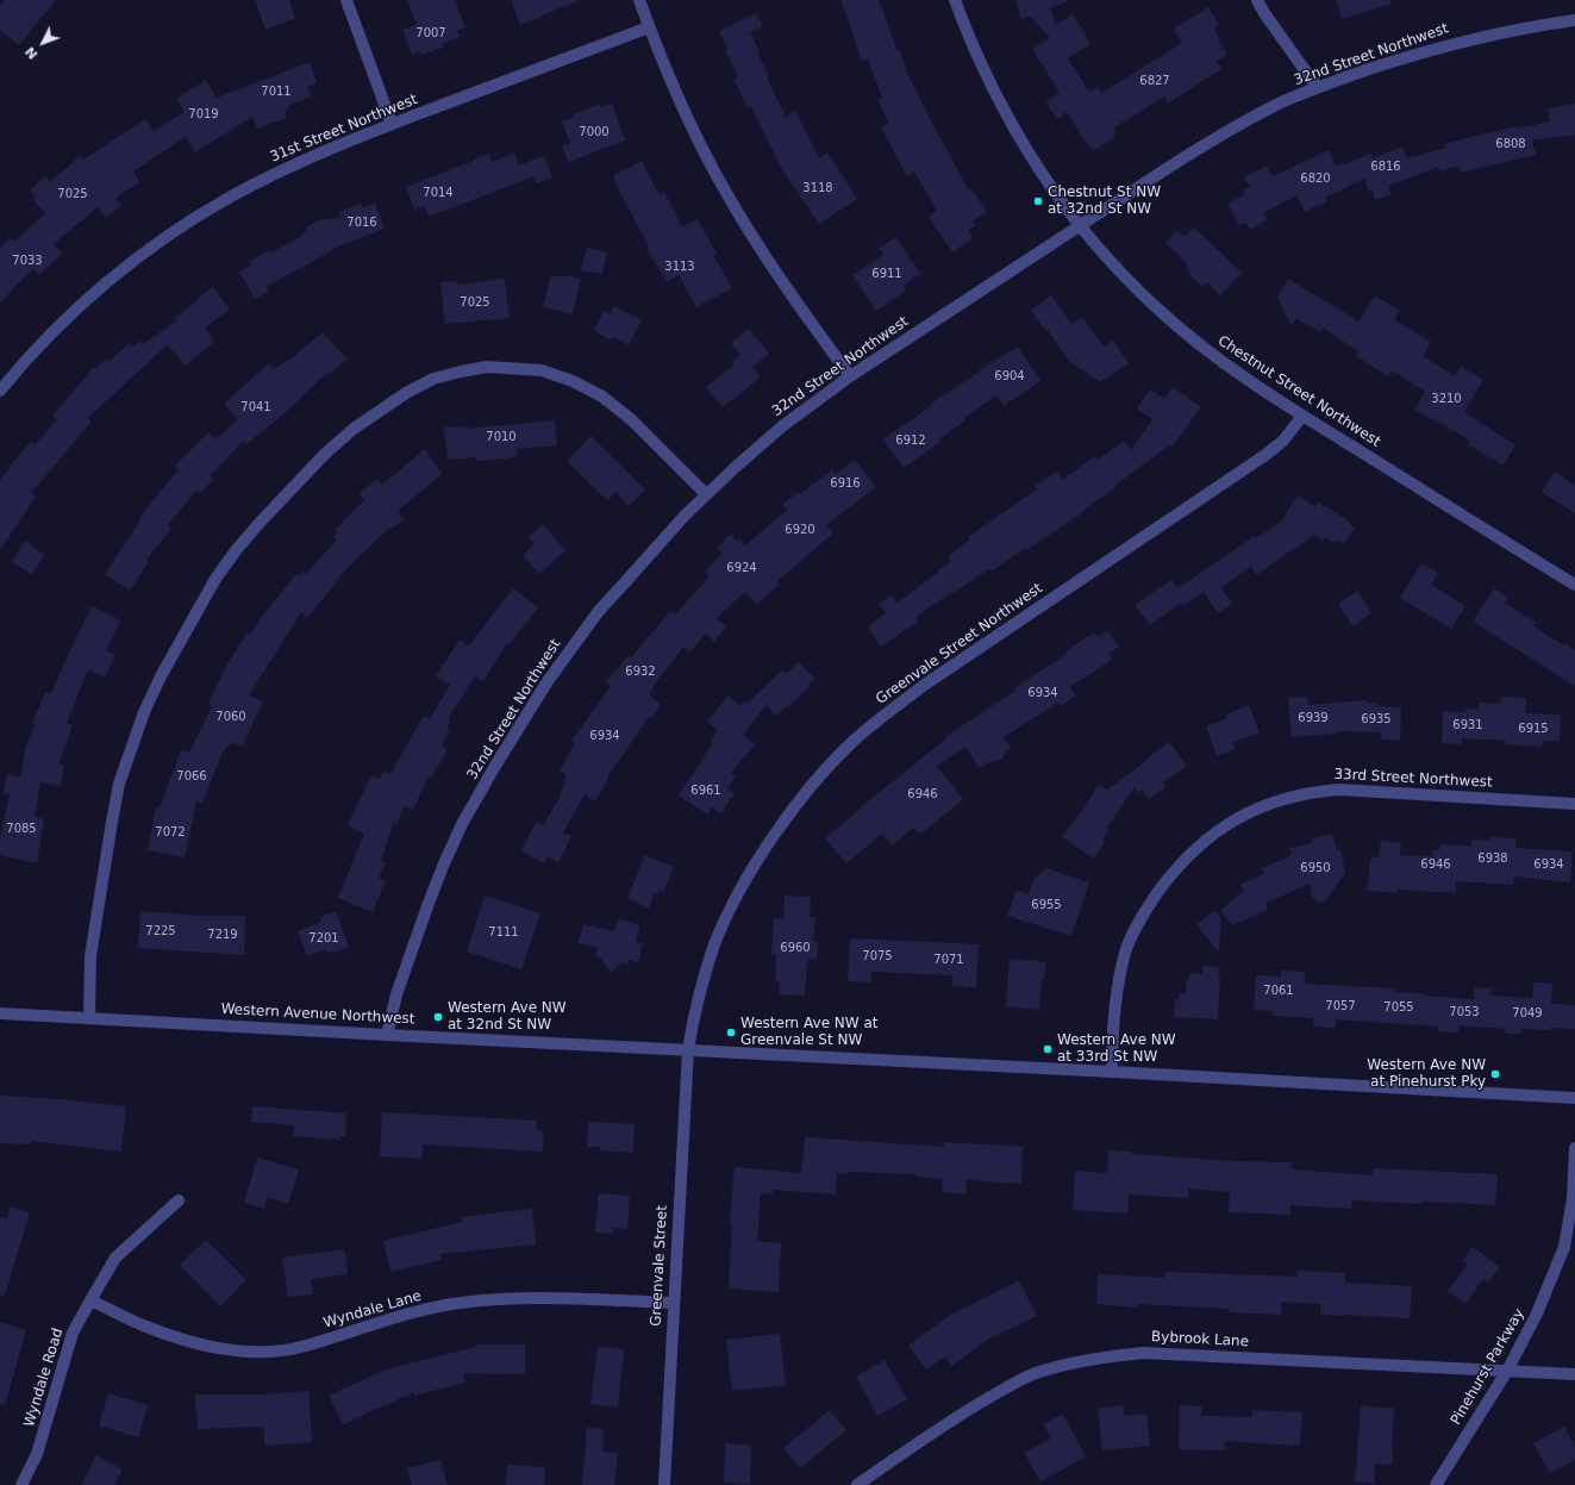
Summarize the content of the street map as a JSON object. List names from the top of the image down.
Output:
{
  "streets": {
    "street": [
      "32nd Street Northwest",
      "31st Street Northwest",
      "Chestnut Street Northwest",
      "Greenvale Street Northwest",
      "33rd Street Northwest",
      "Western Avenue Northwest",
      "Greenvale Street",
      "Wyndale Lane",
      "Bybrook Lane",
      "Pinehurst Parkway",
      "Wyndale Road"
    ]
  },
  "crossings": [
    ["32nd Street Northwest", "Chestnut Street Northwest"],
    ["32nd Street Northwest", "Western Avenue Northwest"],
    ["Chestnut Street Northwest", "Greenvale Street Northwest"],
    ["Greenvale Street Northwest", "Western Avenue Northwest"],
    ["Greenvale Street Northwest", "Greenvale Street"],
    ["33rd Street Northwest", "Western Avenue Northwest"],
    ["Western Avenue Northwest", "Greenvale Street"],
    ["Greenvale Street", "Wyndale Lane"],
    ["Wyndale Lane", "Wyndale Road"],
    ["Bybrook Lane", "Pinehurst Parkway"]
  ],
  "places": [
    "Chestnut St NW at 32nd St NW",
    "Western Ave NW at 32nd St NW",
    "Western Ave NW at Greenvale St NW",
    "Western Ave NW at 33rd St NW",
    "Western Ave NW at Pinehurst Pky"
  ],
  "house_numbers": [
    "7007",
    "6827",
    "7011",
    "7019",
    "7000",
    "6808",
    "6816",
    "6820",
    "3118",
    "7014",
    "7025",
    "7016",
    "7033",
    "3113",
    "6911",
    "7025",
    "6904",
    "3210",
    "7041",
    "7010",
    "6912",
    "6916",
    "6920",
    "6924",
    "6932",
    "6934",
    "7060",
    "6939",
    "6935",
    "6931",
    "6915",
    "6934",
    "7066",
    "6961",
    "6946",
    "7085",
    "7072",
    "6938",
    "6946",
    "6934",
    "6950",
    "6955",
    "7225",
    "7111",
    "7219",
    "7201",
    "6960",
    "7075",
    "7071",
    "7061",
    "7057",
    "7055",
    "7053",
    "7049"
  ],
  "north": "bottom left"
}
